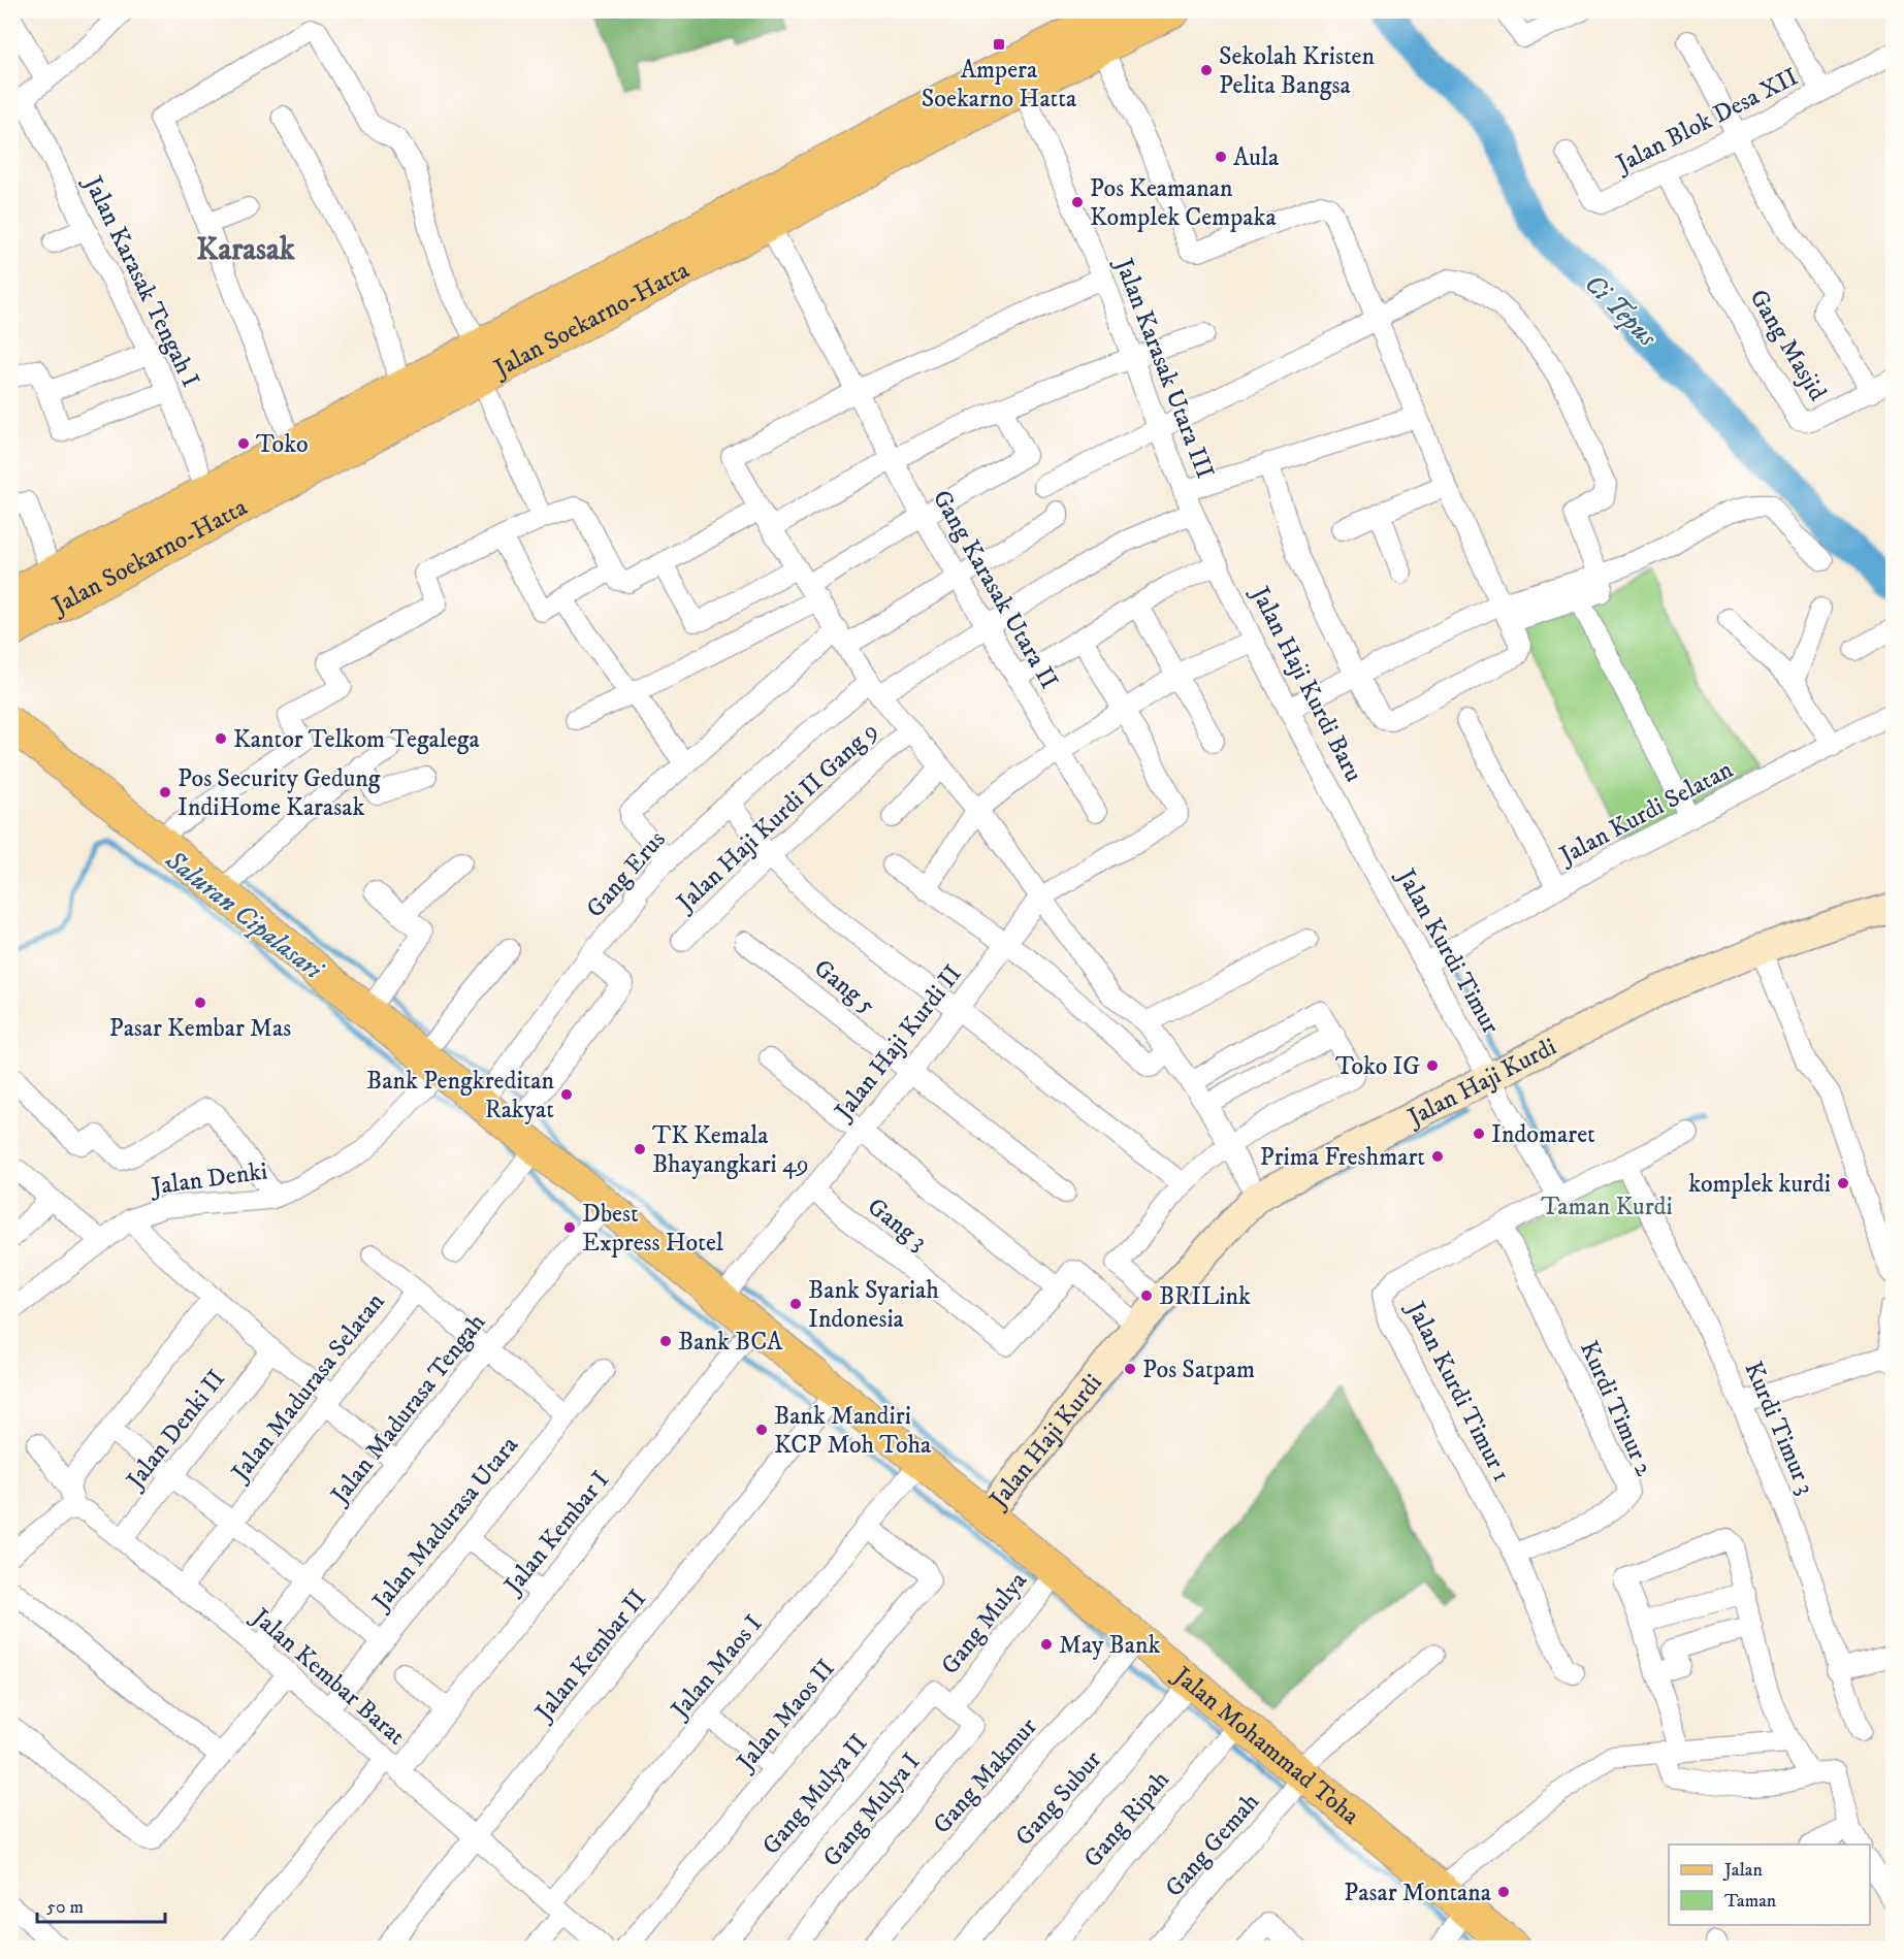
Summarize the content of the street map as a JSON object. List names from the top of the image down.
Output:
{
  "streets": {
    "highway": ["Jalan Soekarno-Hatta"],
    "main road": ["Jalan Mohammad Toha"],
    "street": [
      "Jalan Blok Desa XII",
      "Jalan Karasak Tengah I",
      "Gang Masjid",
      "Jalan Karasak Utara III",
      "Gang Karasak Utara II",
      "Jalan Haji Kurdi Baru",
      "Jalan Kurdi Selatan",
      "Jalan Haji Kurdi II Gang 9",
      "Gang Erus",
      "Jalan Kurdi Timur",
      "Gang 5",
      "Jalan Haji Kurdi II",
      "Jalan Haji Kurdi",
      "Jalan Denki",
      "Gang 3",
      "Jalan Madurasa Selatan",
      "Jalan Kurdi Timur 1",
      "Jalan Madurasa Tengah",
      "Kurdi Timur 2",
      "Kurdi Timur 3",
      "Jalan Denki II",
      "Jalan Madurasa Utara",
      "Jalan Kembar I",
      "Gang Mulya",
      "Jalan Kembar II",
      "Jalan Maos I",
      "Jalan Kembar Barat",
      "Jalan Maos II",
      "Gang Makmur",
      "Gang Mulya II",
      "Gang Subur",
      "Gang Mulya I",
      "Gang Ripah",
      "Gang Gemah"
    ]
  },
  "crossings": [
    ["Jalan Blok Desa XII", "Gang Masjid"],
    ["Jalan Karasak Tengah I", "Jalan Soekarno-Hatta"],
    ["Jalan Soekarno-Hatta", "Jalan Karasak Utara III"],
    ["Jalan Soekarno-Hatta", "Gang Karasak Utara II"],
    ["Jalan Karasak Utara III", "Jalan Haji Kurdi Baru"],
    ["Jalan Karasak Utara III", "Gang Erus"],
    ["Gang Karasak Utara II", "Gang Erus"],
    ["Jalan Haji Kurdi Baru", "Jalan Kurdi Timur"],
    ["Jalan Kurdi Selatan", "Jalan Kurdi Timur"],
    ["Gang Erus", "Jalan Mohammad Toha"],
    ["Jalan Kurdi Timur", "Jalan Haji Kurdi"],
    ["Jalan Kurdi Timur", "Jalan Kurdi Timur 1"],
    ["Gang 5", "Jalan Haji Kurdi II"],
    ["Jalan Haji Kurdi II", "Gang 3"],
    ["Jalan Haji Kurdi II", "Jalan Mohammad Toha"],
    ["Jalan Haji Kurdi", "Jalan Mohammad Toha"],
    ["Jalan Denki", "Jalan Mohammad Toha"],
    ["Jalan Madurasa Selatan", "Jalan Madurasa Tengah"],
    ["Jalan Madurasa Selatan", "Jalan Madurasa Utara"],
    ["Jalan Madurasa Selatan", "Jalan Kembar Barat"],
    ["Jalan Kurdi Timur 1", "Kurdi Timur 2"],
    ["Jalan Kurdi Timur 1", "Kurdi Timur 3"],
    ["Jalan Madurasa Tengah", "Jalan Kembar Barat"],
    ["Jalan Madurasa Tengah", "Jalan Mohammad Toha"],
    ["Jalan Denki II", "Jalan Kembar Barat"],
    ["Jalan Madurasa Utara", "Jalan Kembar Barat"],
    ["Jalan Kembar I", "Jalan Kembar Barat"],
    ["Jalan Kembar I", "Jalan Mohammad Toha"],
    ["Gang Mulya", "Jalan Mohammad Toha"],
    ["Gang Mulya", "Gang Mulya II"],
    ["Gang Mulya", "Gang Mulya I"],
    ["Jalan Kembar II", "Jalan Kembar Barat"],
    ["Jalan Kembar II", "Jalan Mohammad Toha"],
    ["Jalan Maos I", "Jalan Kembar Barat"],
    ["Jalan Maos I", "Jalan Maos II"],
    ["Jalan Maos I", "Jalan Mohammad Toha"],
    ["Jalan Mohammad Toha", "Gang Makmur"],
    ["Jalan Mohammad Toha", "Gang Subur"],
    ["Jalan Mohammad Toha", "Gang Ripah"],
    ["Jalan Mohammad Toha", "Gang Gemah"],
    ["Gang Mulya II", "Gang Mulya I"]
  ],
  "districts": ["Karasak"],
  "water": ["Ci Tepus", "Saluran Cipalasari"],
  "parks": ["Taman Kurdi"],
  "places": {
    "transit": ["Ampera Soekarno Hatta"],
    "other": [
      "Sekolah Kristen Pelita Bangsa",
      "Aula",
      "Pos Keamanan Komplek Cempaka",
      "Toko",
      "Kantor Telkom Tegalega",
      "Pos Security Gedung IndiHome Karasak",
      "Pasar Kembar Mas",
      "Toko IG",
      "Bank Pengkreditan Rakyat",
      "Indomaret",
      "TK Kemala Bhayangkari 49",
      "Prima Freshmart",
      "komplek kurdi",
      "Dbest Express Hotel",
      "BRILink",
      "Bank Syariah Indonesia",
      "Bank BCA",
      "Pos Satpam",
      "Bank Mandiri KCP Moh Toha",
      "May Bank",
      "Pasar Montana"
    ]
  },
  "legend": ["Jalan", "Taman"],
  "scale_bar": "50 m"
}
